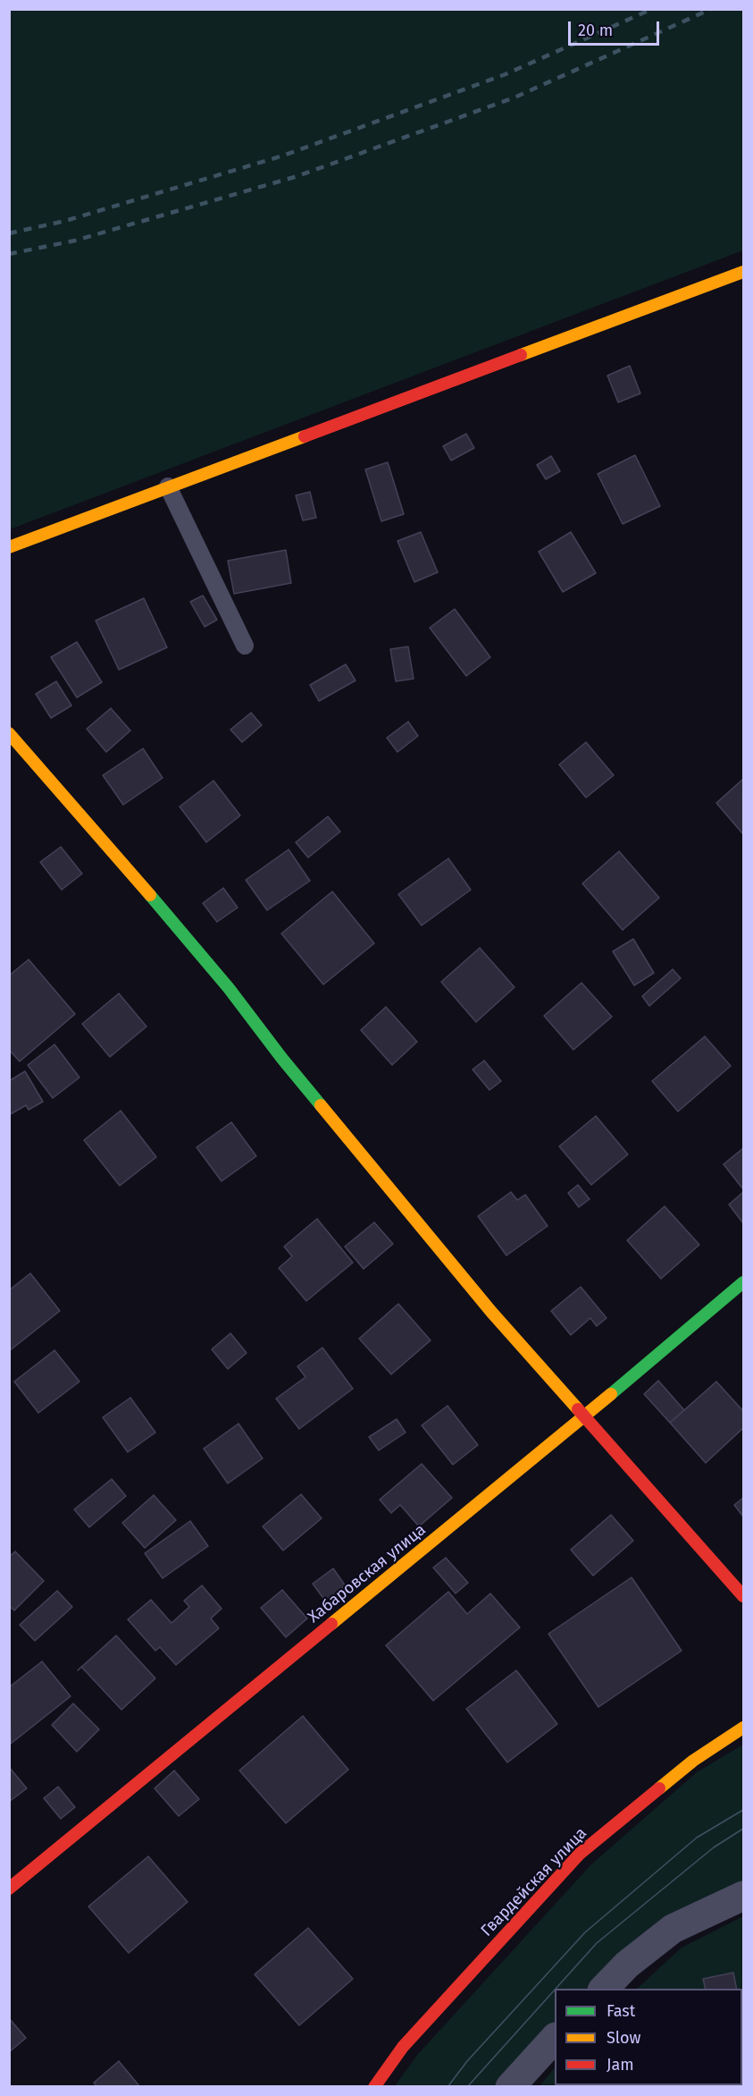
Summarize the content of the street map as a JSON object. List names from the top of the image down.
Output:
{
  "streets": {
    "main road": ["Хабаровская улица", "Гвардейская улица"]
  },
  "legend": ["Fast", "Slow", "Jam"],
  "scale_bar": "20 m"
}
